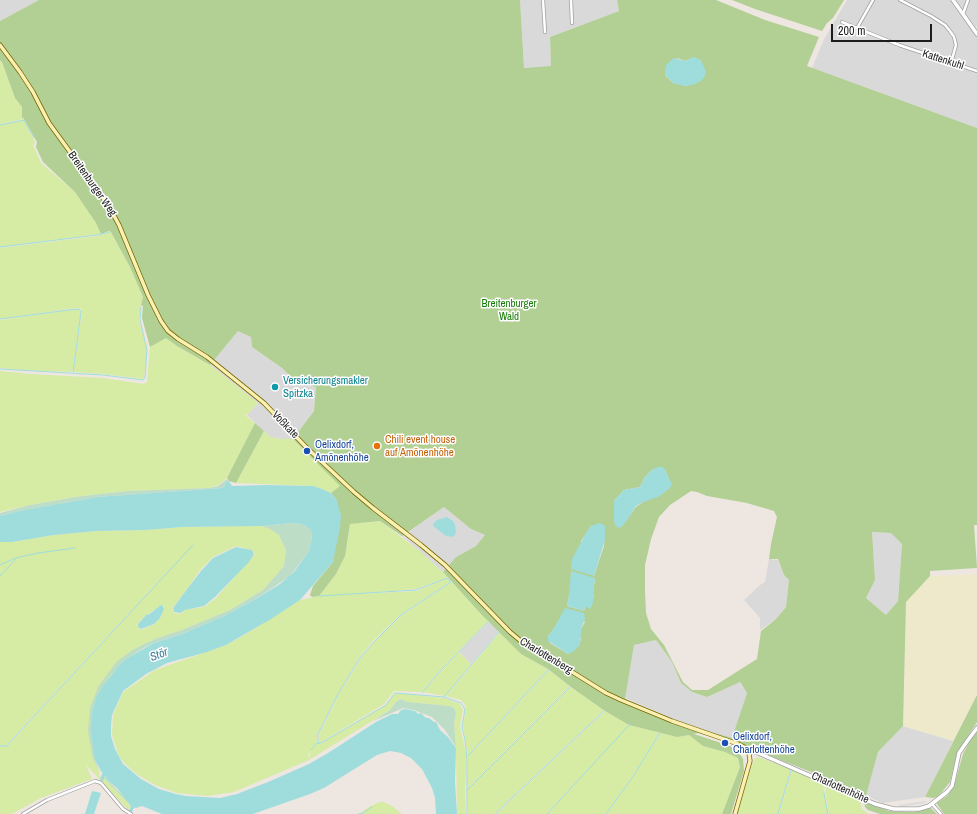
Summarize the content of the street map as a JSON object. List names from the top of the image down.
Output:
{
  "streets": {
    "main road": ["Breitenburger Weg", "Voßkate", "Charlottenberg"],
    "street": ["Kattenkuhl", "Charlottenhöhe"]
  },
  "crossings": [
    ["Breitenburger Weg", "Voßkate"],
    ["Voßkate", "Charlottenberg"],
    ["Charlottenberg", "Charlottenhöhe"]
  ],
  "water": ["Stör"],
  "parks": ["Breitenburger Wald"],
  "places": [
    "Versicherungsmakler Spitzka",
    "Chili event house auf Amönenhöhe",
    "Oelixdorf, Amönenhöhe",
    "Oelixdorf, Charlottenhöhe"
  ],
  "scale_bar": "200 m"
}
